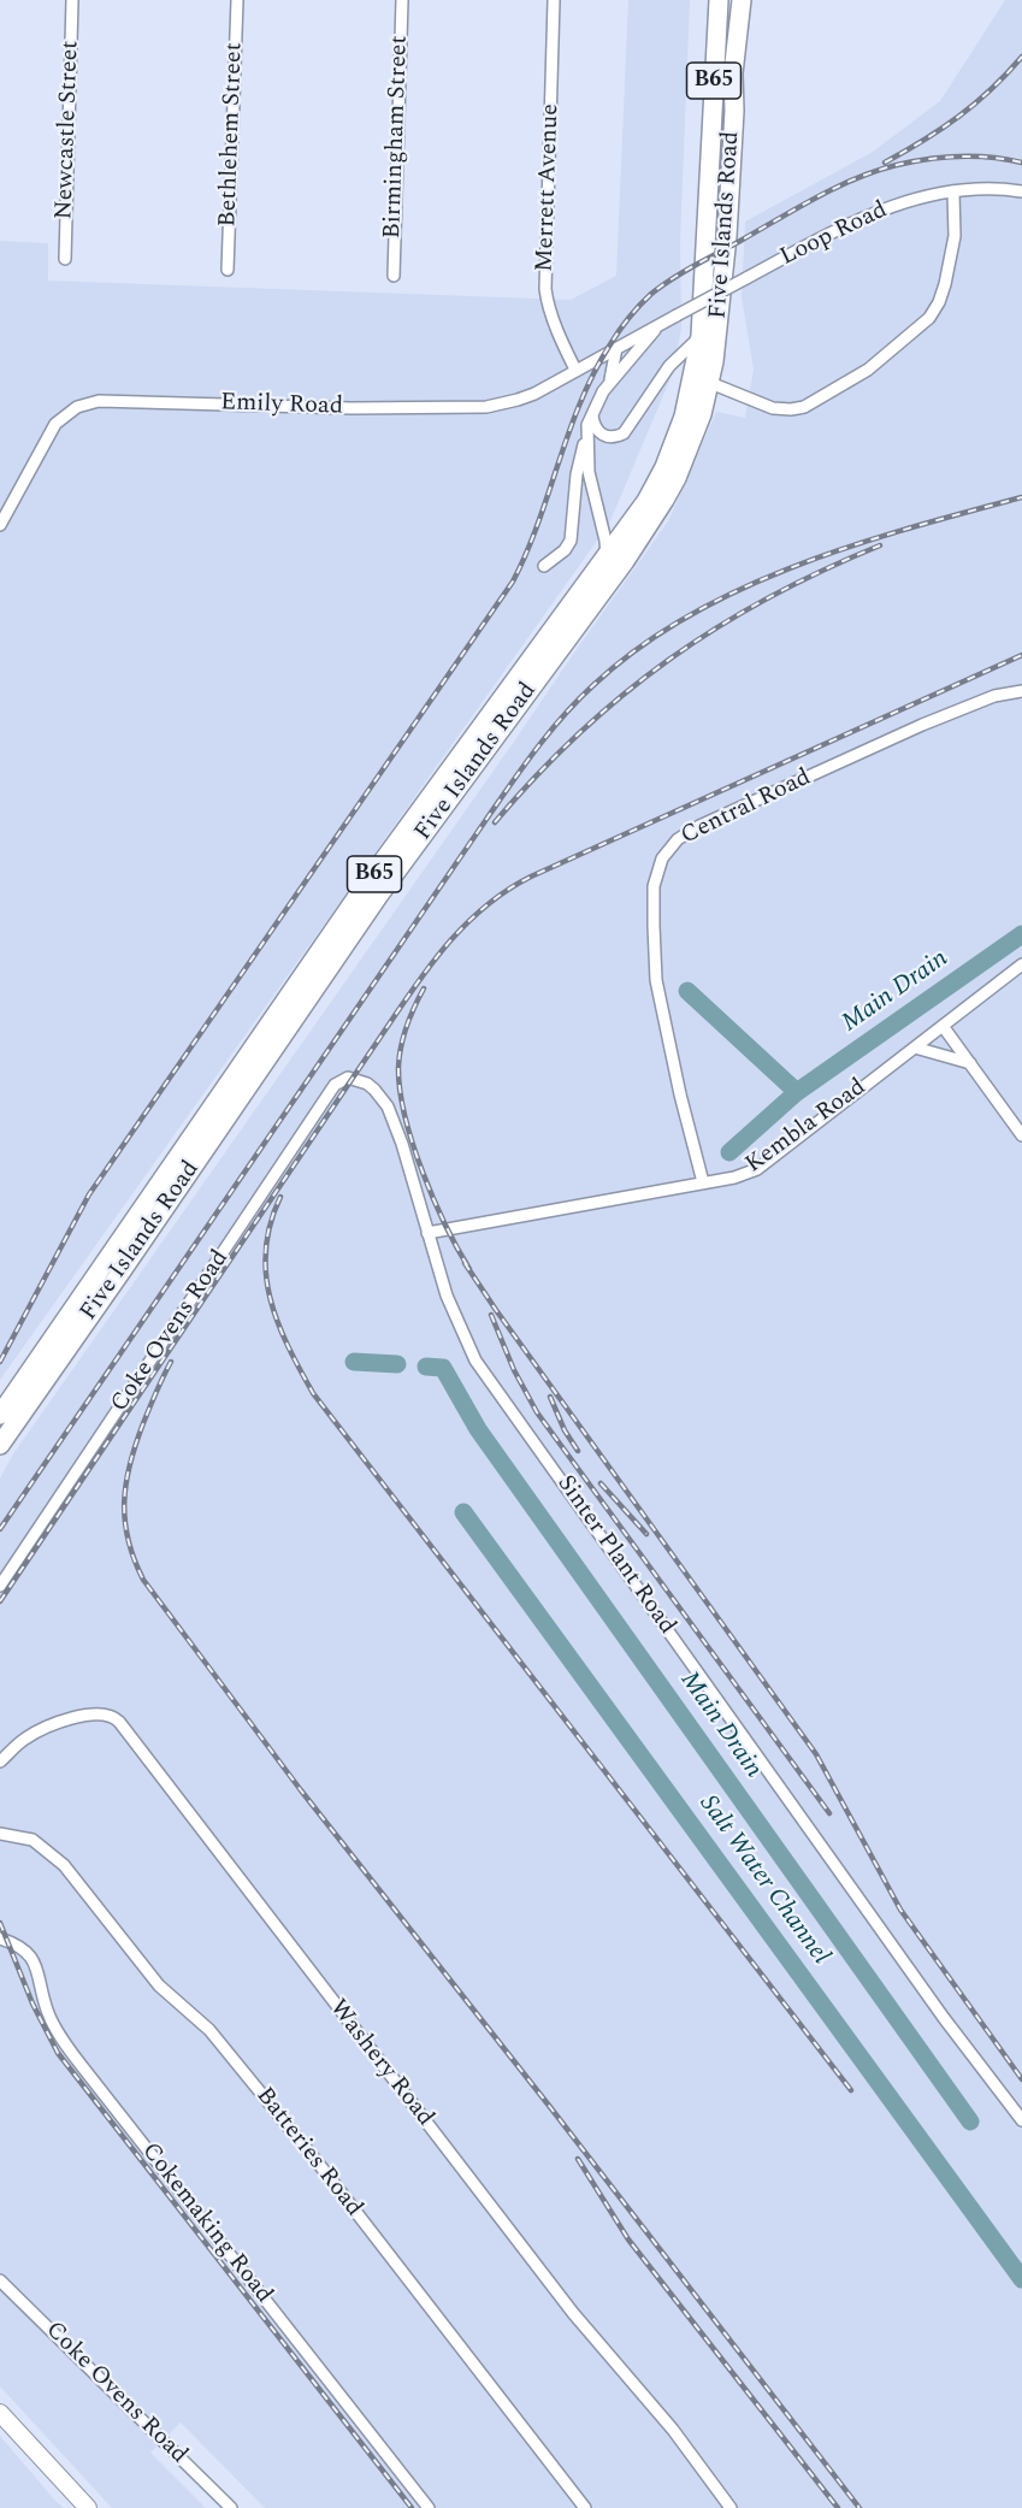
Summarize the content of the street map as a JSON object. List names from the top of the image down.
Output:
{
  "streets": {
    "main road": ["B65", "Five Islands Road"],
    "street": [
      "Newcastle Street",
      "Bethlehem Street",
      "Birmingham Street",
      "Merrett Avenue",
      "Loop Road",
      "Emily Road",
      "Central Road",
      "Kembla Road",
      "Coke Ovens Road",
      "Sinter Plant Road",
      "Washery Road",
      "Batteries Road",
      "Cokemaking Road"
    ]
  },
  "crossings": [
    ["B65", "Five Islands Road"],
    ["Merrett Avenue", "Emily Road"],
    ["Five Islands Road", "Loop Road"],
    ["Loop Road", "Emily Road"],
    ["Central Road", "Kembla Road"],
    ["Kembla Road", "Sinter Plant Road"],
    ["Coke Ovens Road", "Sinter Plant Road"]
  ],
  "water": ["Main Drain", "Salt Water Channel"]
}
